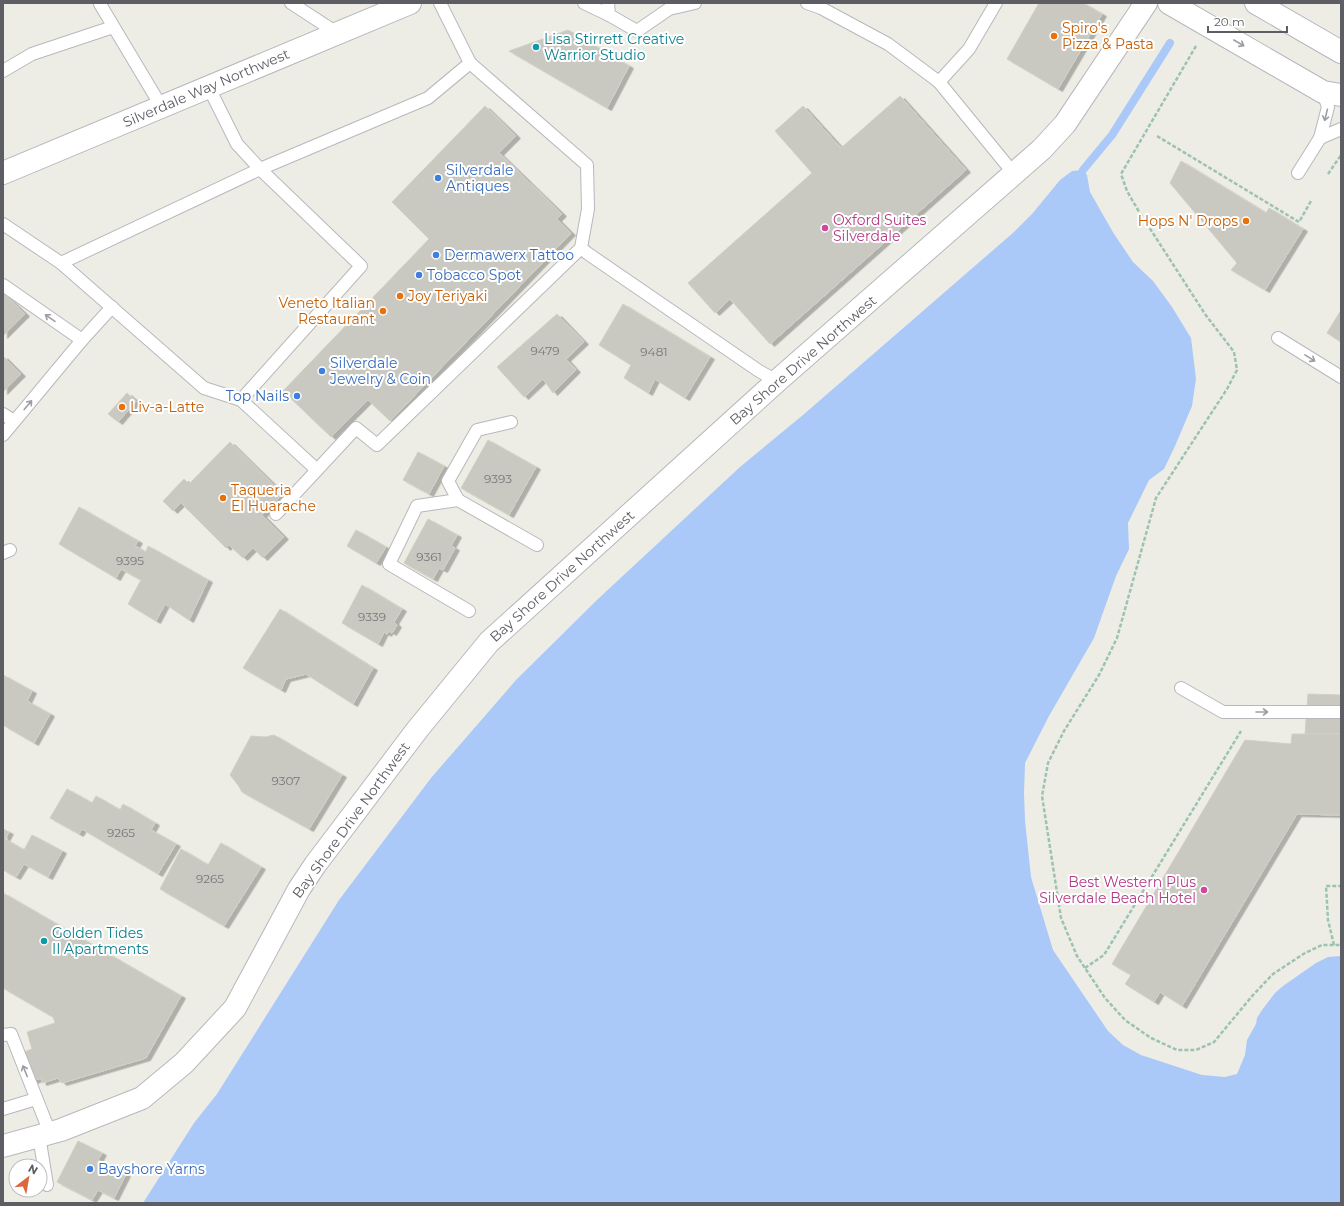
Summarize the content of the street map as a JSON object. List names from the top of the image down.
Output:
{
  "streets": {
    "street": ["Silverdale Way Northwest", "Bay Shore Drive Northwest"]
  },
  "places": [
    "Spiro's Pizza & Pasta",
    "Lisa Stirrett Creative Warrior Studio",
    "Silverdale Antiques",
    "Hops N' Drops",
    "Oxford Suites Silverdale",
    "Dermawerx Tattoo",
    "Tobacco Spot",
    "Joy Teriyaki",
    "Veneto Italian Restaurant",
    "Silverdale Jewelry & Coin",
    "Top Nails",
    "Liv-a-Latte",
    "Taqueria El Huarache",
    "Best Western Plus Silverdale Beach Hotel",
    "Golden Tides II Apartments",
    "Bayshore Yarns"
  ],
  "house_numbers": [
    "9479",
    "9481",
    "9393",
    "9361",
    "9395",
    "9339",
    "9307",
    "9265",
    "9265"
  ],
  "scale_bar": "20 m",
  "north": "top right"
}
